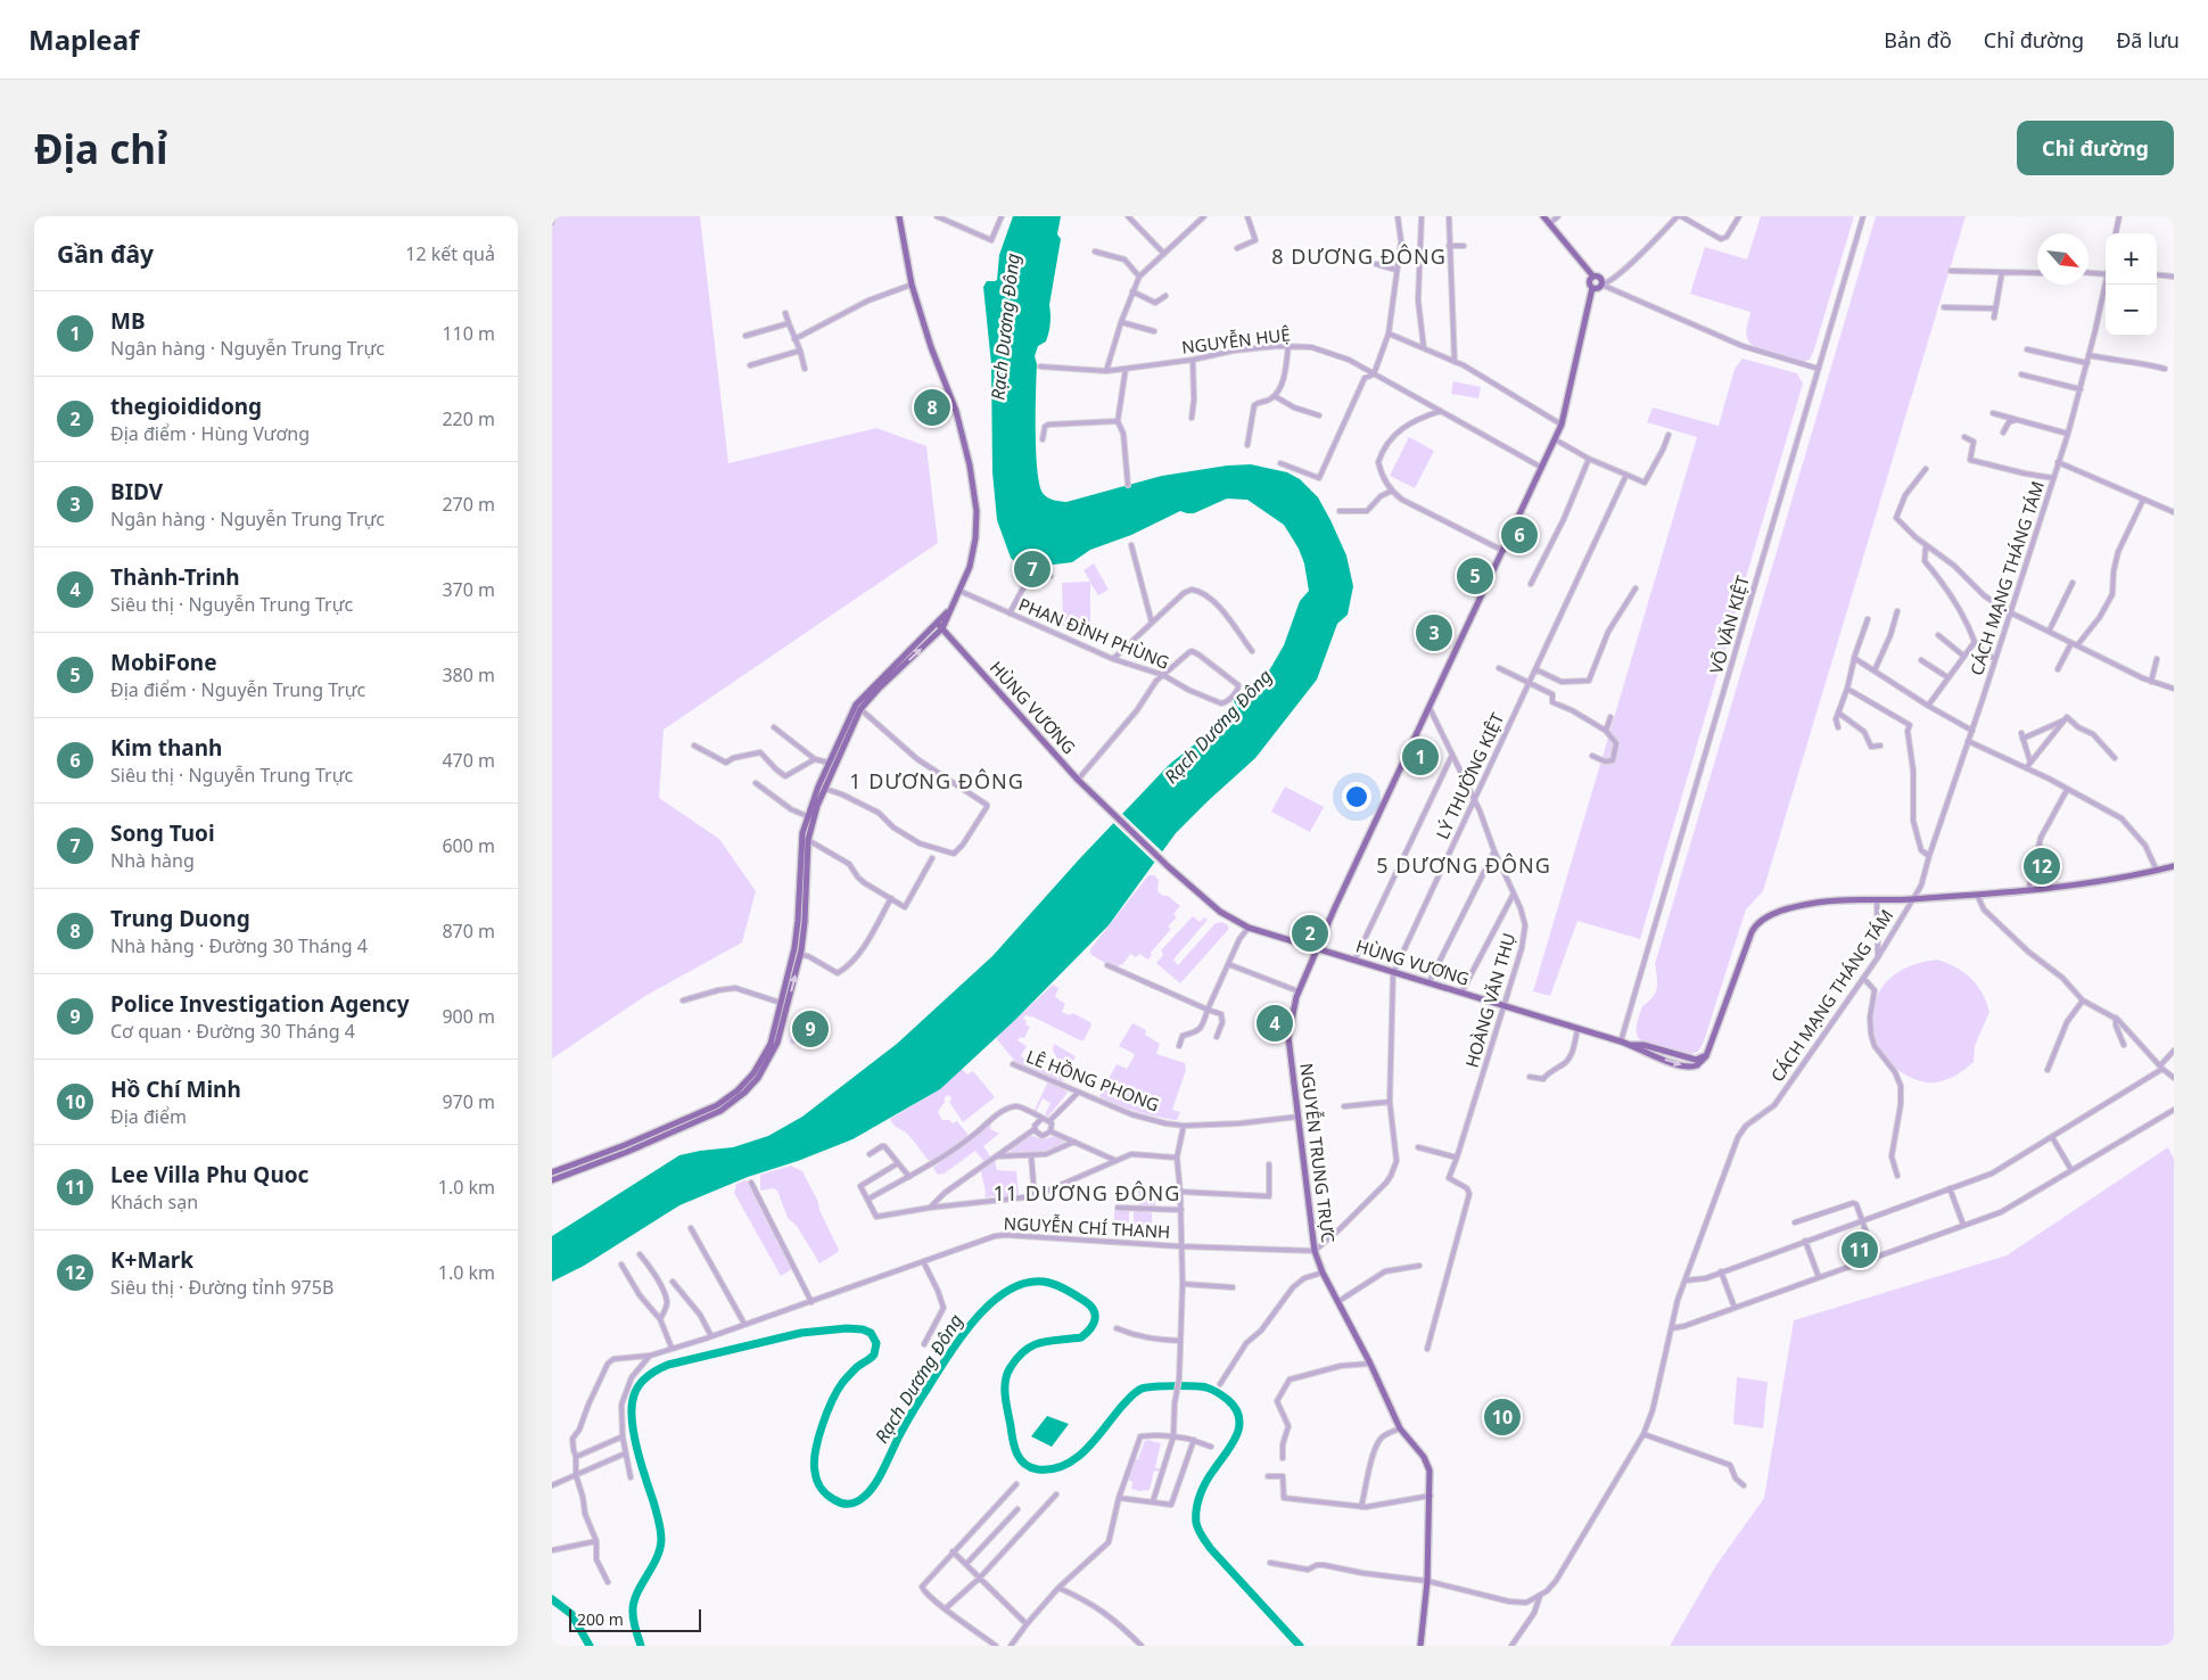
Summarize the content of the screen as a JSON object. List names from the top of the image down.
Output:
{
  "streets": {
    "main road": ["HÙNG VƯƠNG", "NGUYỄN TRUNG TRỰC"],
    "street": [
      "NGUYỄN HUỆ",
      "CÁCH MẠNG THÁNG TÁM",
      "VÕ VĂN KIỆT",
      "PHAN ĐÌNH PHÙNG",
      "LÝ THƯỜNG KIỆT",
      "HOÀNG VĂN THỤ",
      "LÊ HỒNG PHONG",
      "NGUYỄN CHÍ THANH"
    ]
  },
  "crossings": [
    ["NGUYỄN HUỆ", "NGUYỄN TRUNG TRỰC"],
    ["CÁCH MẠNG THÁNG TÁM", "HÙNG VƯƠNG"],
    ["VÕ VĂN KIỆT", "HÙNG VƯƠNG"],
    ["HÙNG VƯƠNG", "LÝ THƯỜNG KIỆT"],
    ["HÙNG VƯƠNG", "HOÀNG VĂN THỤ"],
    ["HÙNG VƯƠNG", "NGUYỄN TRUNG TRỰC"],
    ["LÝ THƯỜNG KIỆT", "HOÀNG VĂN THỤ"],
    ["LÝ THƯỜNG KIỆT", "NGUYỄN TRUNG TRỰC"],
    ["LÝ THƯỜNG KIỆT", "NGUYỄN CHÍ THANH"],
    ["HOÀNG VĂN THỤ", "NGUYỄN TRUNG TRỰC"],
    ["LÊ HỒNG PHONG", "NGUYỄN TRUNG TRỰC"],
    ["NGUYỄN TRUNG TRỰC", "NGUYỄN CHÍ THANH"]
  ],
  "districts": [
    "8 DƯƠNG ĐÔNG",
    "1 DƯƠNG ĐÔNG",
    "5 DƯƠNG ĐÔNG",
    "11 DƯƠNG ĐÔNG"
  ],
  "water": ["Rạch Dương Đông"],
  "scale_bar": "200 m",
  "north": "bottom right",
  "page": {
    "header": "Mapleaf",
    "nav": ["Bản đồ", "Chỉ đường", "Đã lưu"],
    "buttons": "Chỉ đường",
    "title": "Địa chỉ",
    "heading": ["Gần đây", "12 kết quả"],
    "map_buttons": ["+", "−"],
    "list": [
      {
        "mark": "1",
        "name": "MB",
        "note": "Ngân hàng · Nguyễn Trung Trực",
        "value": "110 m"
      },
      {
        "mark": "2",
        "name": "thegioididong",
        "note": "Địa điểm · Hùng Vương",
        "value": "220 m"
      },
      {
        "mark": "3",
        "name": "BIDV",
        "note": "Ngân hàng · Nguyễn Trung Trực",
        "value": "270 m"
      },
      {
        "mark": "4",
        "name": "Thành-Trinh",
        "note": "Siêu thị · Nguyễn Trung Trực",
        "value": "370 m"
      },
      {
        "mark": "5",
        "name": "MobiFone",
        "note": "Địa điểm · Nguyễn Trung Trực",
        "value": "380 m"
      },
      {
        "mark": "6",
        "name": "Kim thanh",
        "note": "Siêu thị · Nguyễn Trung Trực",
        "value": "470 m"
      },
      {
        "mark": "7",
        "name": "Song Tuoi",
        "note": "Nhà hàng",
        "value": "600 m"
      },
      {
        "mark": "8",
        "name": "Trung Duong",
        "note": "Nhà hàng · Đường 30 Tháng 4",
        "value": "870 m"
      },
      {
        "mark": "9",
        "name": "Police Investigation Agency",
        "note": "Cơ quan · Đường 30 Tháng 4",
        "value": "900 m"
      },
      {
        "mark": "10",
        "name": "Hồ Chí Minh",
        "note": "Địa điểm",
        "value": "970 m"
      },
      {
        "mark": "11",
        "name": "Lee Villa Phu Quoc",
        "note": "Khách sạn",
        "value": "1.0 km"
      },
      {
        "mark": "12",
        "name": "K+Mark",
        "note": "Siêu thị · Đường tỉnh 975B",
        "value": "1.0 km"
      }
    ],
    "pins": [
      "8",
      "6",
      "7",
      "5",
      "3",
      "1",
      "12",
      "2",
      "4",
      "9",
      "11",
      "10"
    ],
    "scale": "200 m"
  }
}
